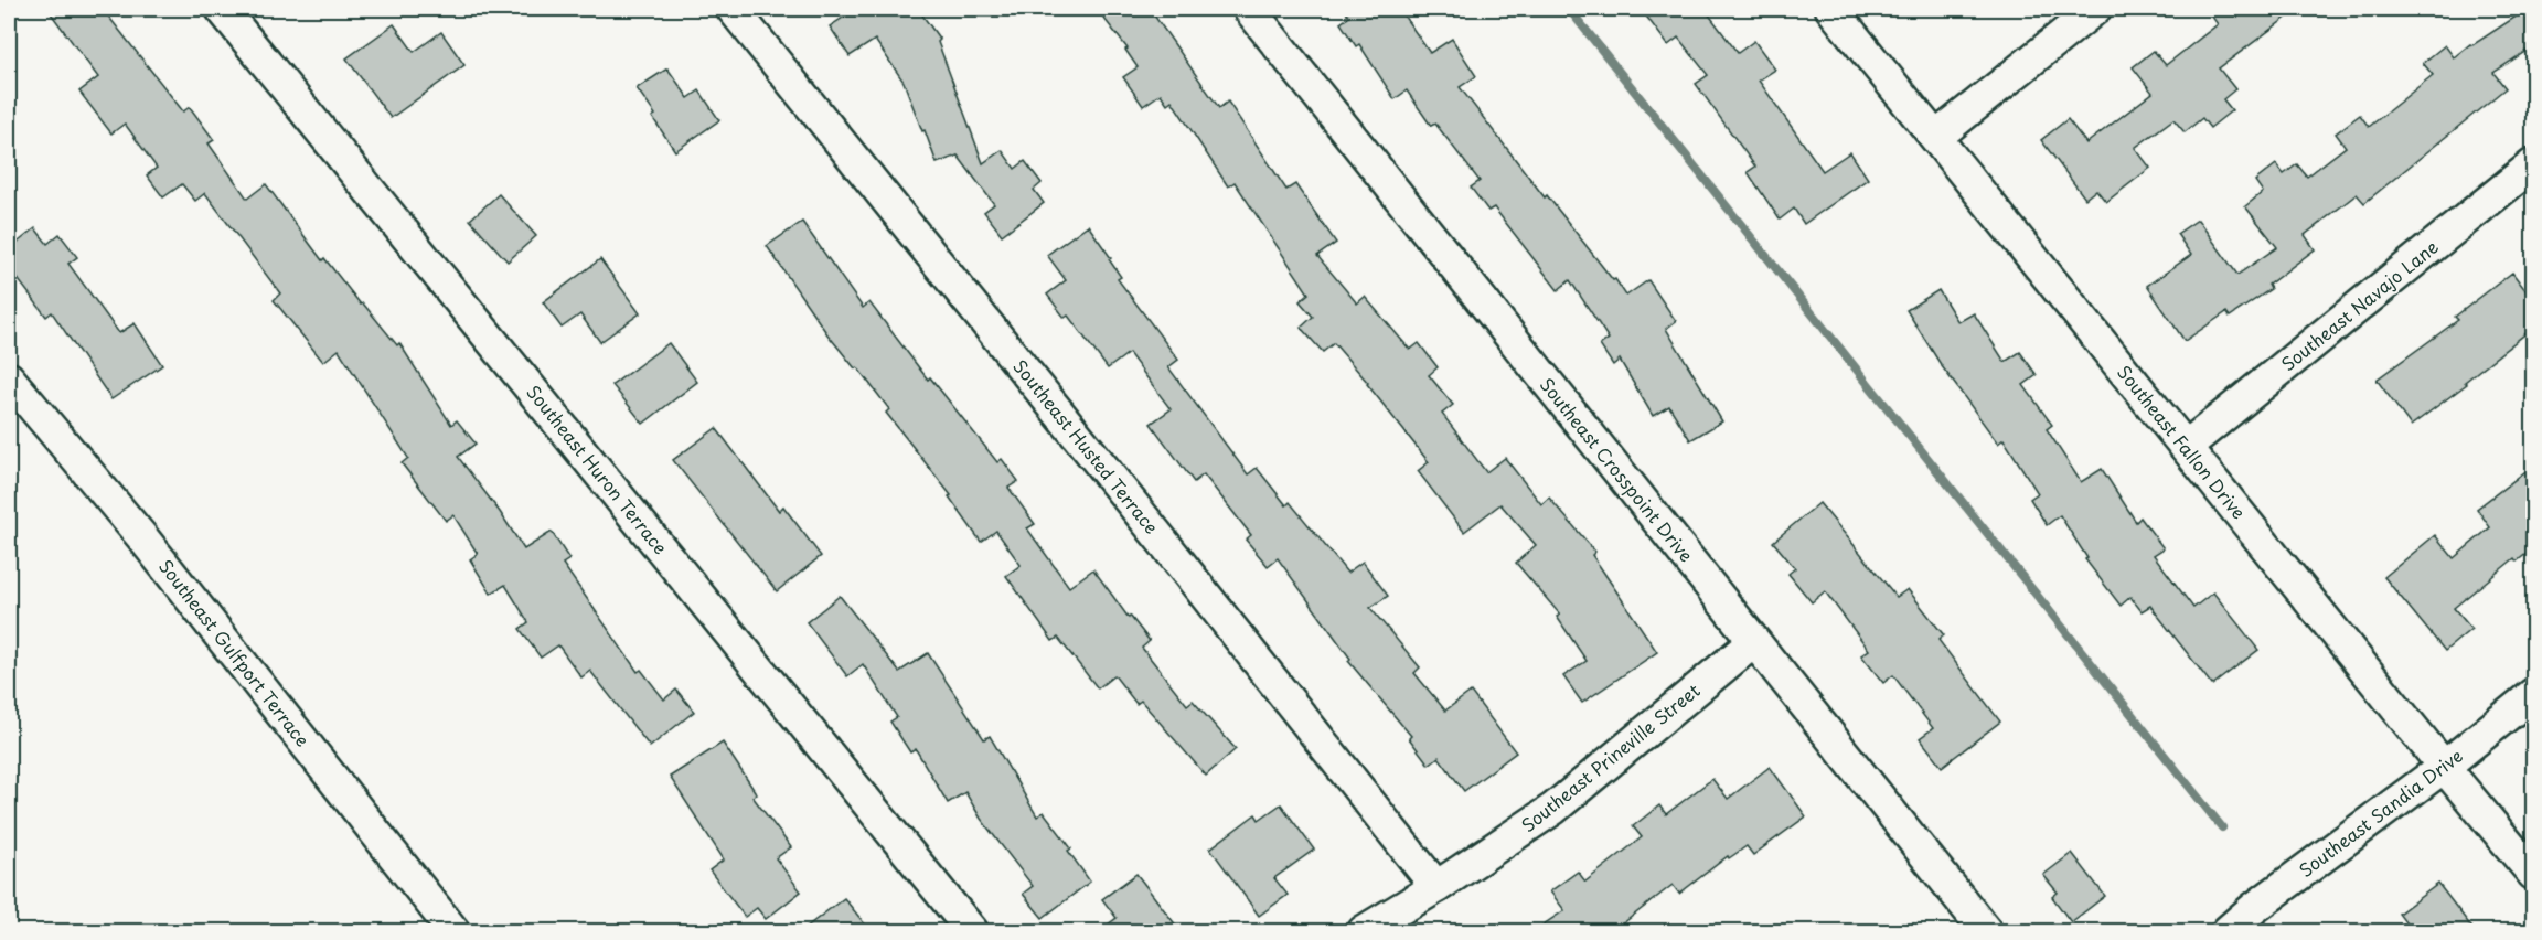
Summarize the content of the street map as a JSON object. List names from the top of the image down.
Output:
{
  "streets": {
    "street": [
      "Southeast Navajo Lane",
      "Southeast Fallon Drive",
      "Southeast Husted Terrace",
      "Southeast Huron Terrace",
      "Southeast Crosspoint Drive",
      "Southeast Gulfport Terrace",
      "Southeast Prineville Street",
      "Southeast Sandia Drive"
    ]
  },
  "crossings": [
    ["Southeast Navajo Lane", "Southeast Fallon Drive"],
    ["Southeast Fallon Drive", "Southeast Sandia Drive"],
    ["Southeast Husted Terrace", "Southeast Prineville Street"],
    ["Southeast Crosspoint Drive", "Southeast Prineville Street"]
  ]
}
